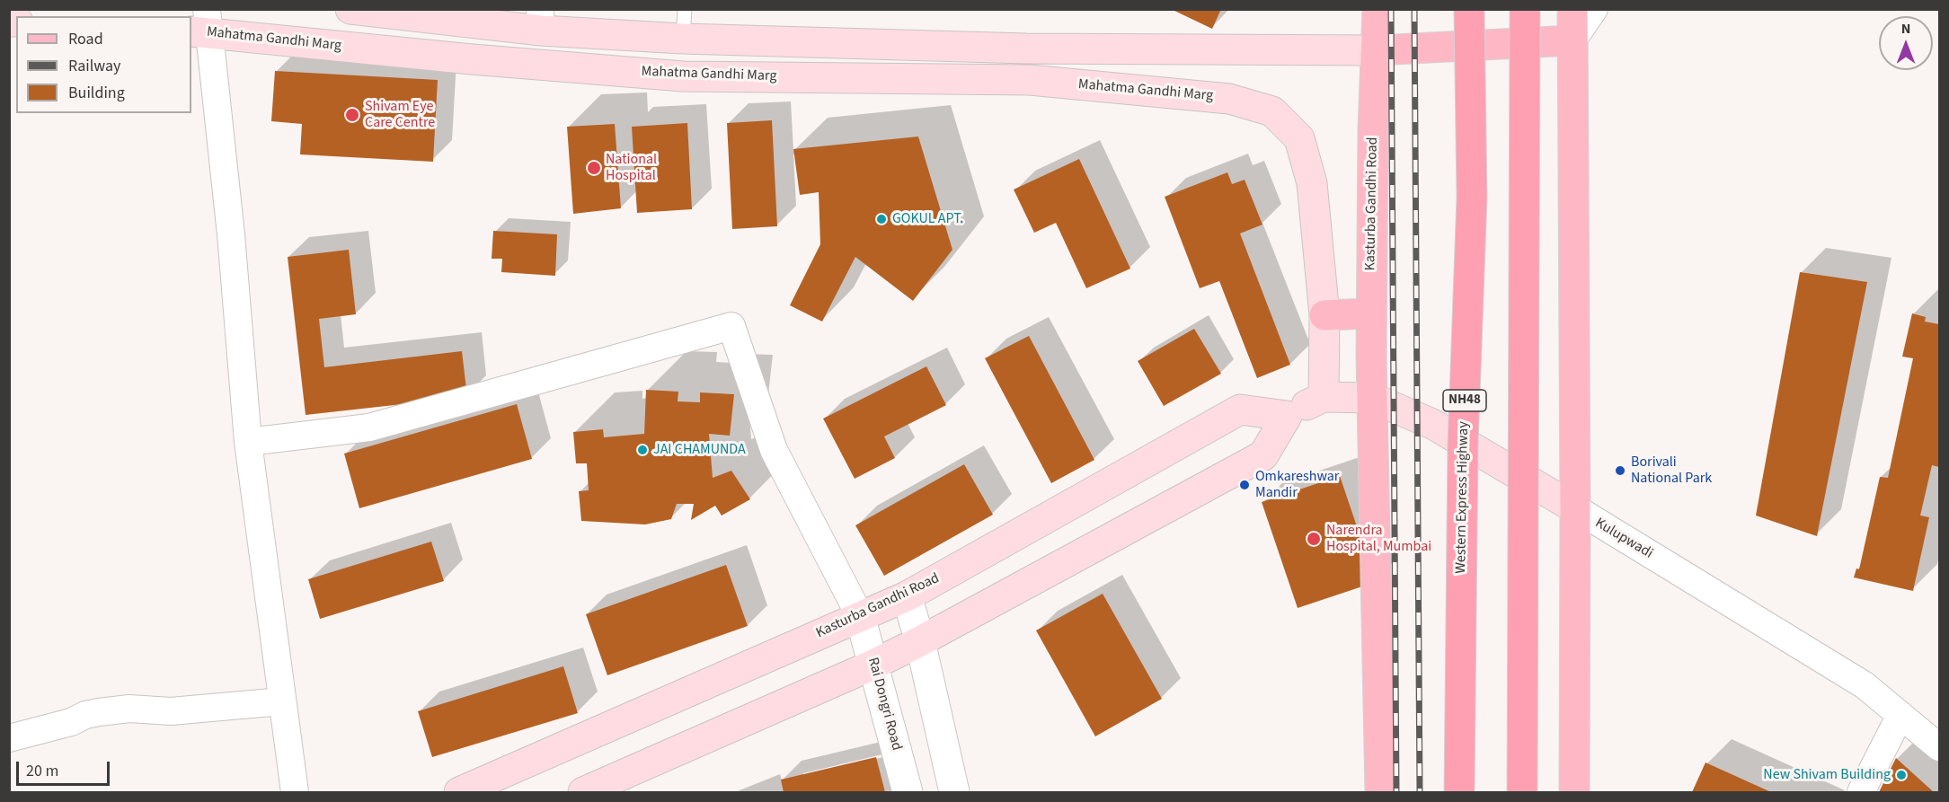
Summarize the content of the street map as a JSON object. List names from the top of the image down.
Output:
{
  "streets": {
    "highway": ["NH48", "Western Express Highway"],
    "main road": ["Mahatma Gandhi Marg", "Kasturba Gandhi Road", "Kulupwadi"],
    "street": ["Rai Dongri Road"]
  },
  "crossings": [
    ["Mahatma Gandhi Marg", "Kulupwadi"],
    ["Kasturba Gandhi Road", "Kulupwadi"],
    ["Kasturba Gandhi Road", "Rai Dongri Road"]
  ],
  "places": [
    "Shivam Eye Care Centre",
    "National Hospital",
    "GOKUL APT.",
    "JAI CHAMUNDA",
    "Borivali National Park",
    "Omkareshwar Mandir",
    "Narendra Hospital, Mumbai",
    "New Shivam Building"
  ],
  "legend": ["Road", "Railway", "Building"],
  "scale_bar": "20 m",
  "north": "top"
}
